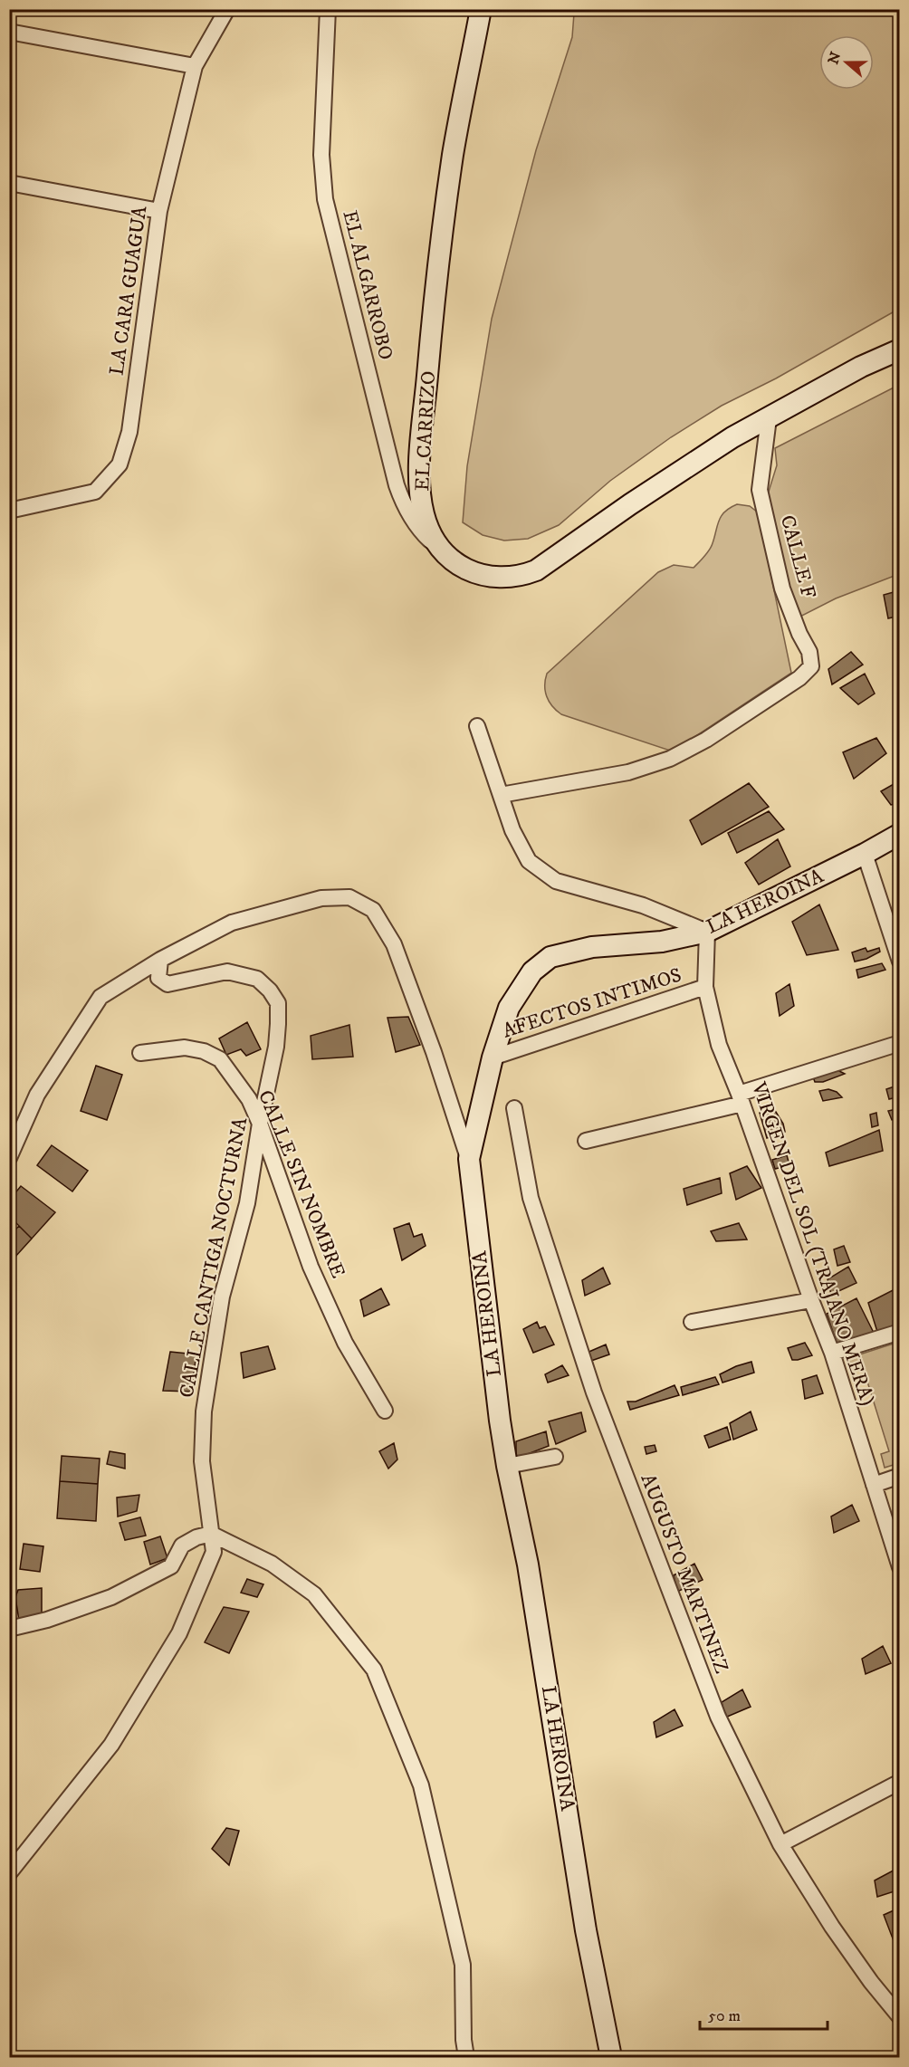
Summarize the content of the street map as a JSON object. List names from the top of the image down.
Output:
{
  "streets": {
    "street": [
      "EL ALGARROBO",
      "LA CARA GUAGUA",
      "EL CARRIZO",
      "CALLE F",
      "LA HEROINA",
      "AFECTOS INTIMOS",
      "CALLE SIN NOMBRE",
      "VIRGEN DEL SOL (TRAJANO MERA)",
      "CALLE CANTIGA NOCTURNA",
      "AUGUSTO MARTINEZ"
    ]
  },
  "crossings": [
    ["EL ALGARROBO", "EL CARRIZO"],
    ["EL CARRIZO", "CALLE F"],
    ["LA HEROINA", "AFECTOS INTIMOS"],
    ["LA HEROINA", "VIRGEN DEL SOL (TRAJANO MERA)"],
    ["AFECTOS INTIMOS", "VIRGEN DEL SOL (TRAJANO MERA)"],
    ["CALLE SIN NOMBRE", "CALLE CANTIGA NOCTURNA"]
  ],
  "scale_bar": "50 m",
  "north": "left"
}
